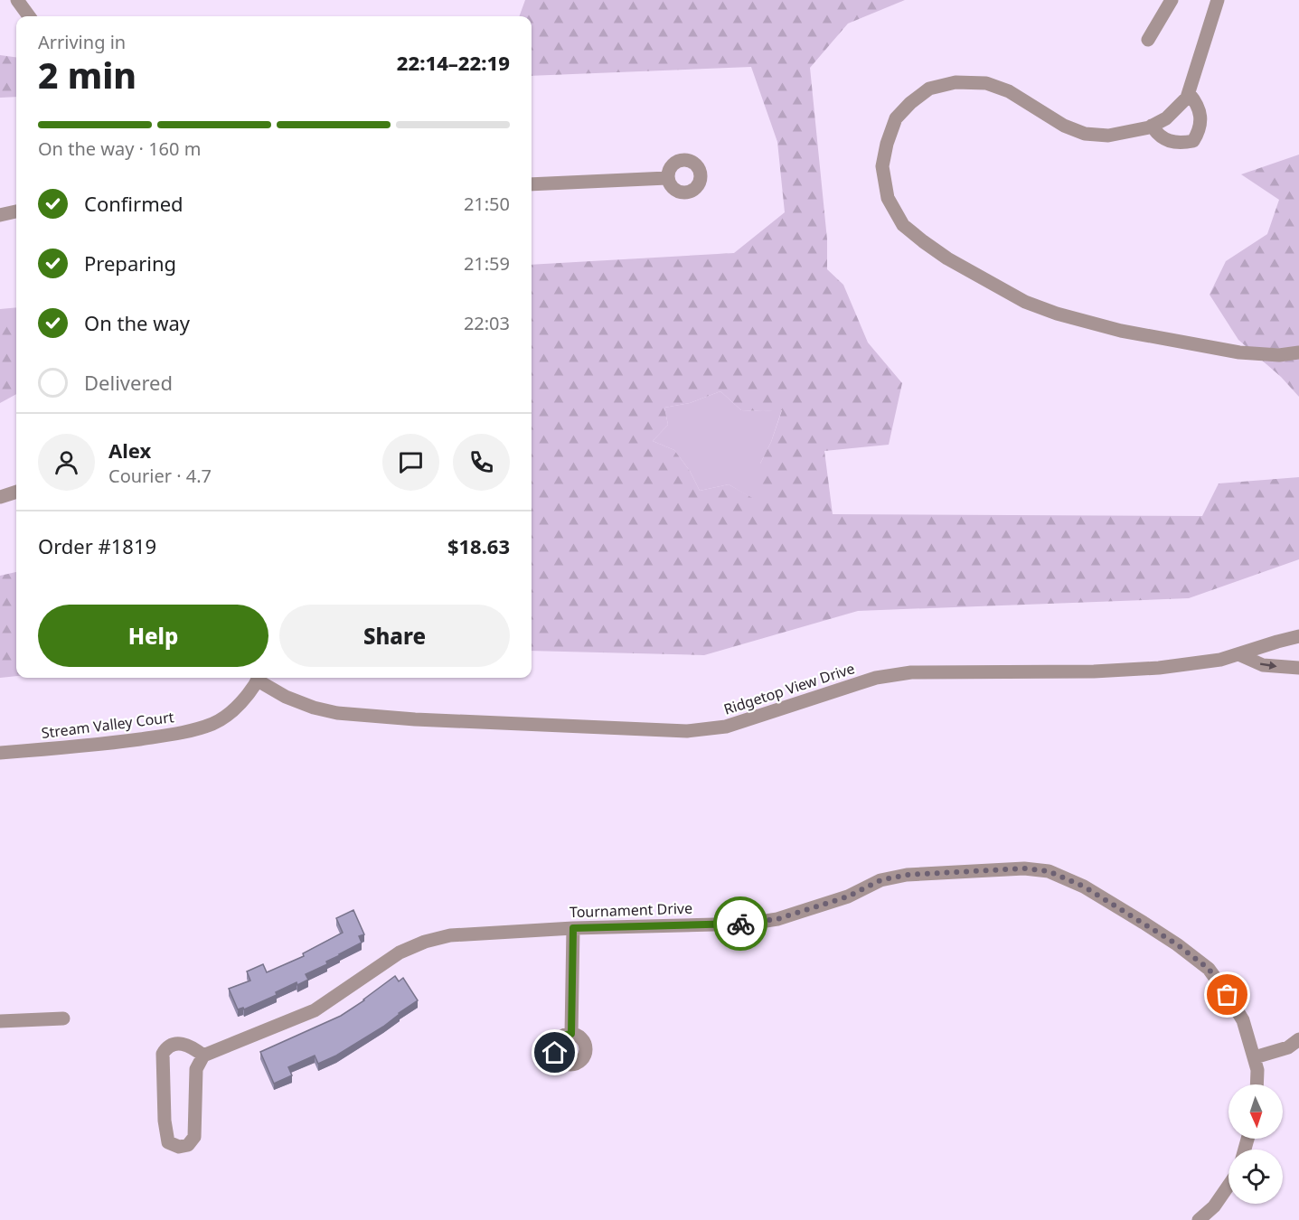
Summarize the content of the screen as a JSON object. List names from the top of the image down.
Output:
{
  "streets": {
    "street": ["Ridgetop View Drive", "Stream Valley Court", "Tournament Drive"]
  },
  "north": "bottom",
  "page": {
    "heading": ["2 min", "Arriving in", "22:14–22:19"],
    "panel": [
      "Alex",
      "Courier · 4.7",
      "Order #1819",
      "$18.63"
    ],
    "bar": "On the way · 160 m",
    "list": [
      ["Confirmed", "21:50"],
      ["Preparing", "21:59"],
      ["On the way", "22:03"],
      "Delivered"
    ],
    "buttons": ["Help", "Share"]
  }
}
